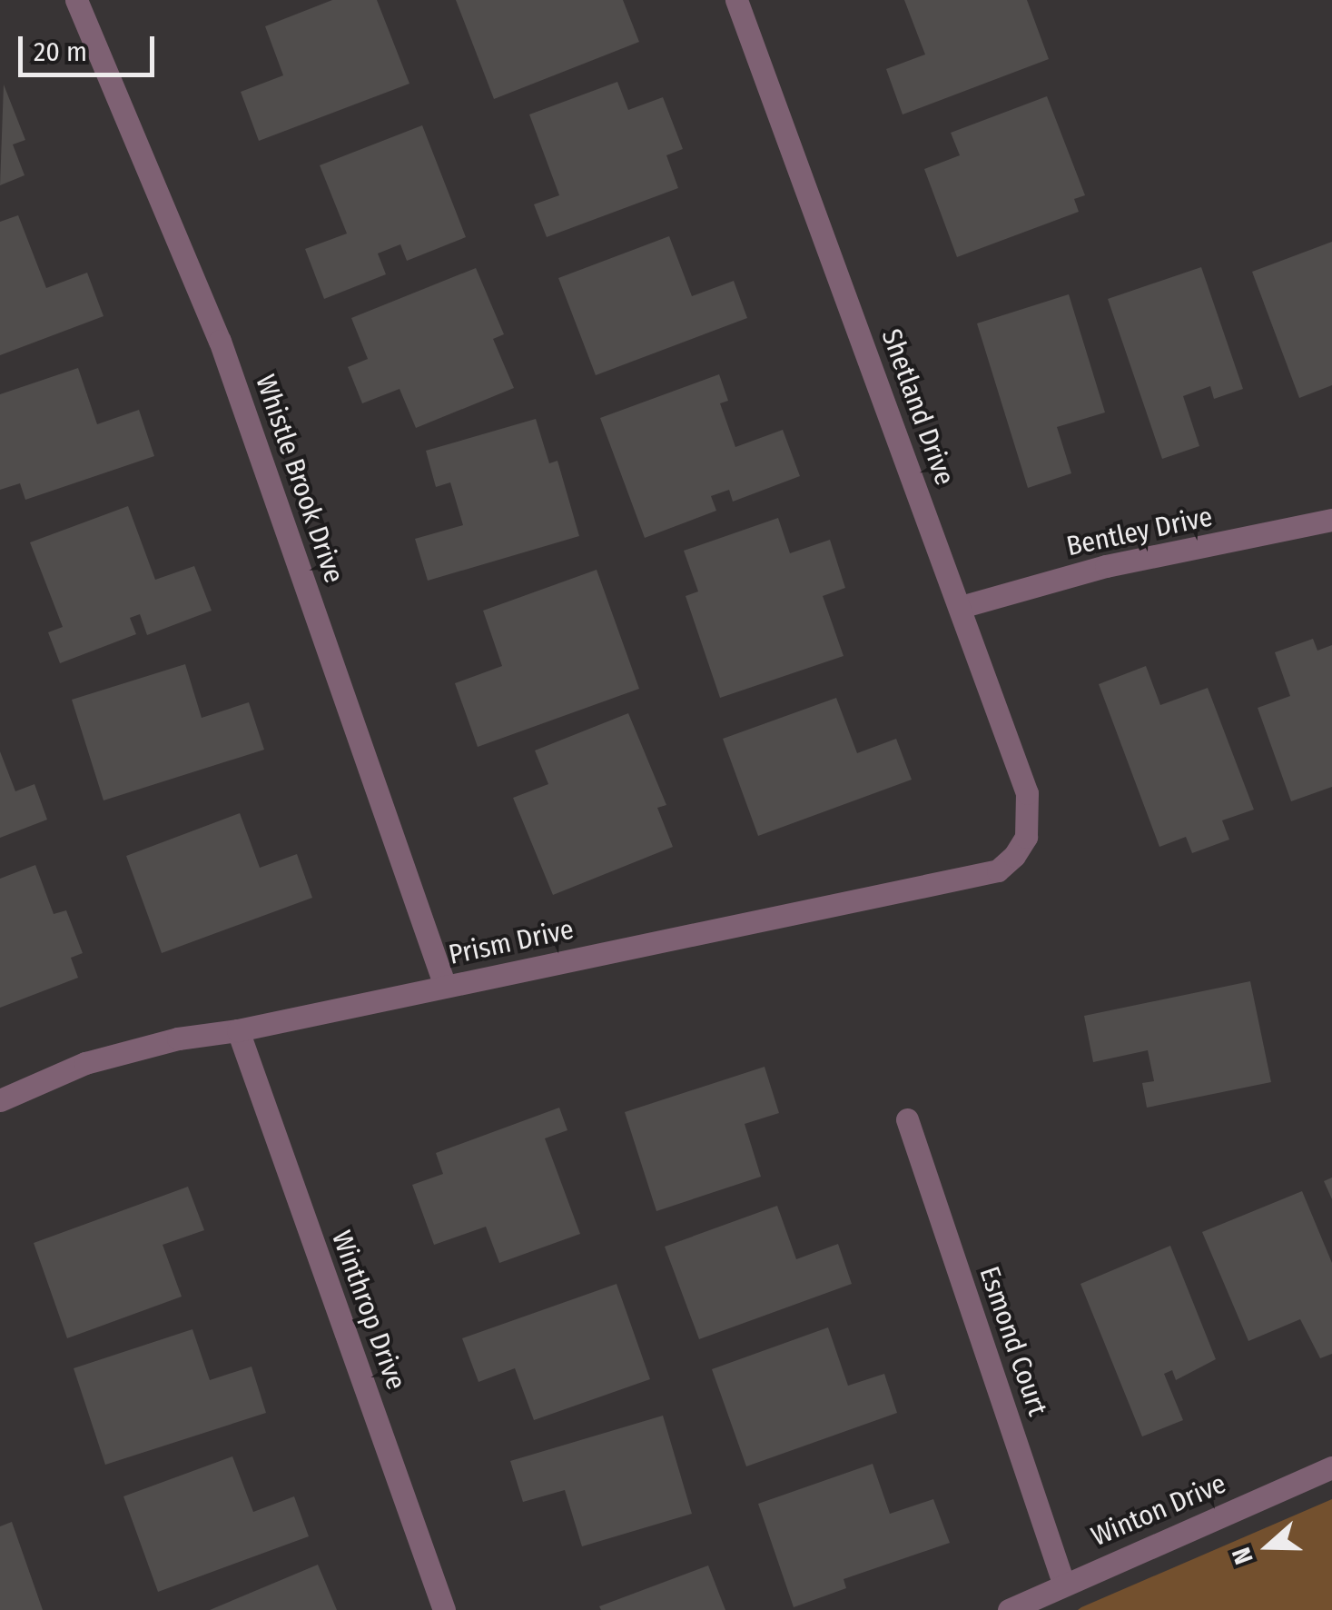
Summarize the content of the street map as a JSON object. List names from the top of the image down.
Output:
{
  "streets": {
    "street": [
      "Shetland Drive",
      "Whistle Brook Drive",
      "Bentley Drive",
      "Prism Drive",
      "Winthrop Drive",
      "Esmond Court",
      "Winton Drive"
    ]
  },
  "crossings": [
    ["Shetland Drive", "Bentley Drive"],
    ["Shetland Drive", "Prism Drive"],
    ["Whistle Brook Drive", "Prism Drive"],
    ["Prism Drive", "Winthrop Drive"],
    ["Esmond Court", "Winton Drive"]
  ],
  "scale_bar": "20 m",
  "north": "left"
}
